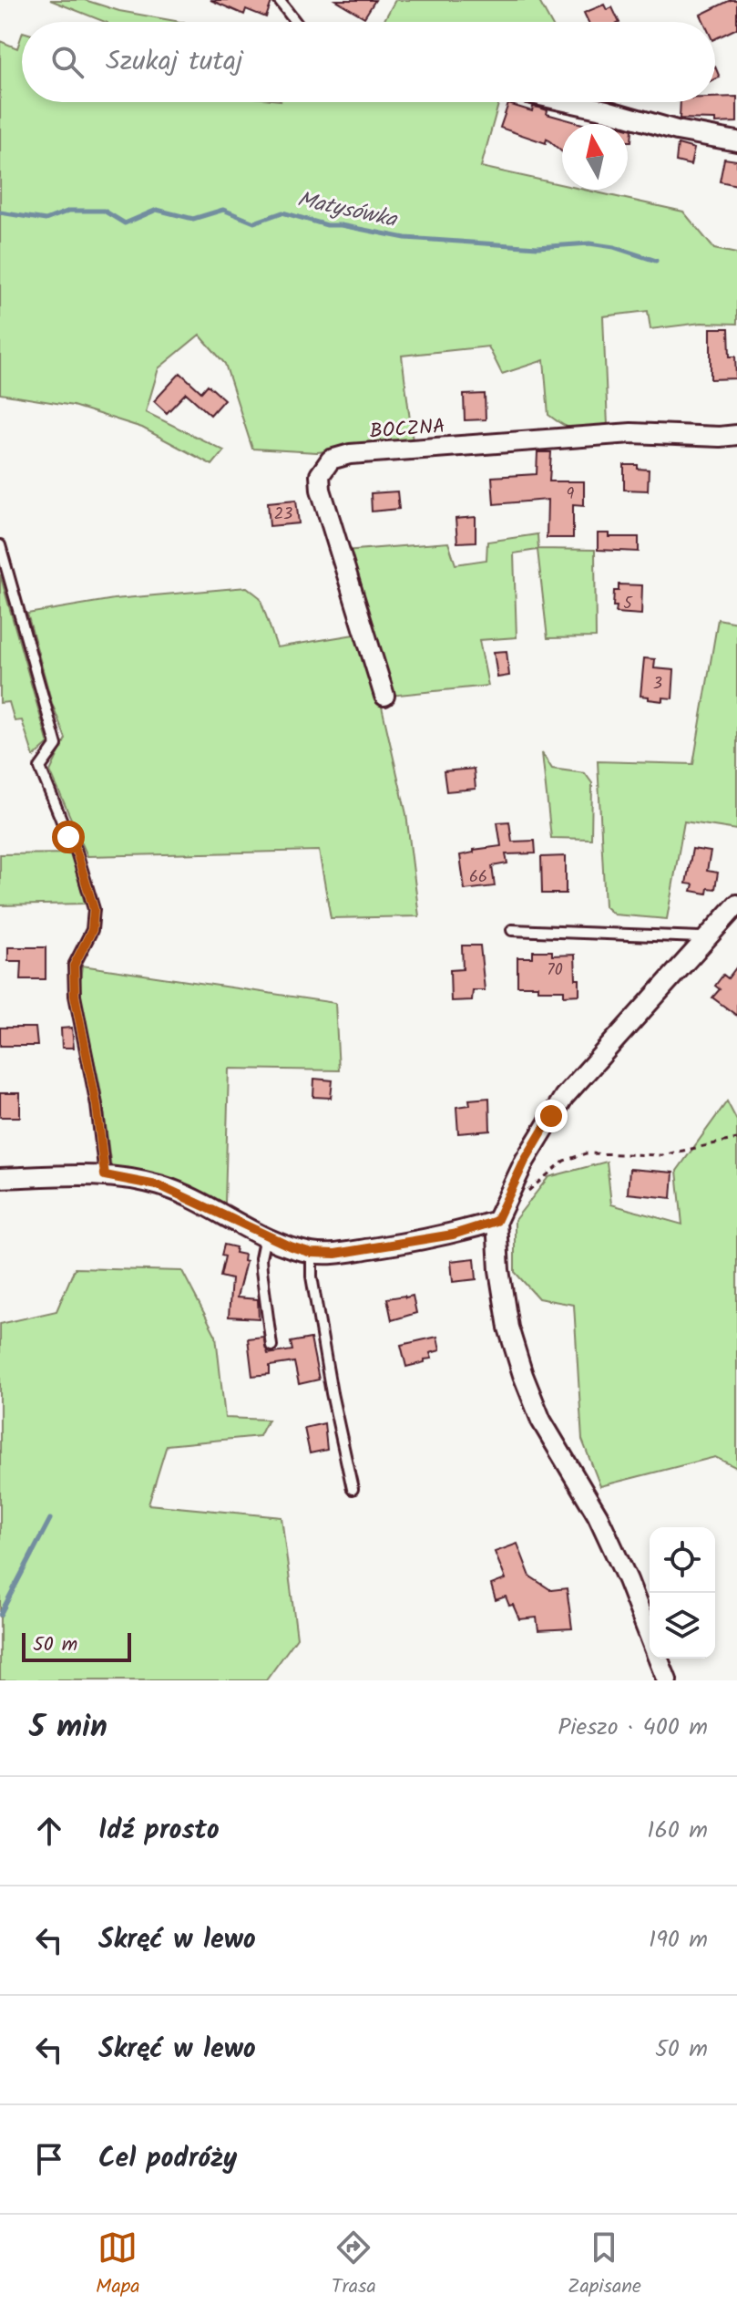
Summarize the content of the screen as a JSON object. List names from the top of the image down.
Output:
{
  "streets": {
    "street": ["BOCZNA"]
  },
  "water": ["Matysówka"],
  "house_numbers": [
    "9",
    "23",
    "5",
    "3",
    "66",
    "70"
  ],
  "scale_bar": "50 m",
  "north": "top",
  "page": {
    "search": "Szukaj tutaj",
    "scale": "50 m",
    "heading": ["5 min", "Pieszo · 400 m"],
    "list": [
      ["Idź prosto", "160 m"],
      ["Skręć w lewo", "190 m"],
      ["Skręć w lewo", "50 m"],
      "Cel podróży"
    ],
    "nav": ["Mapa", "Trasa", "Zapisane"]
  }
}
